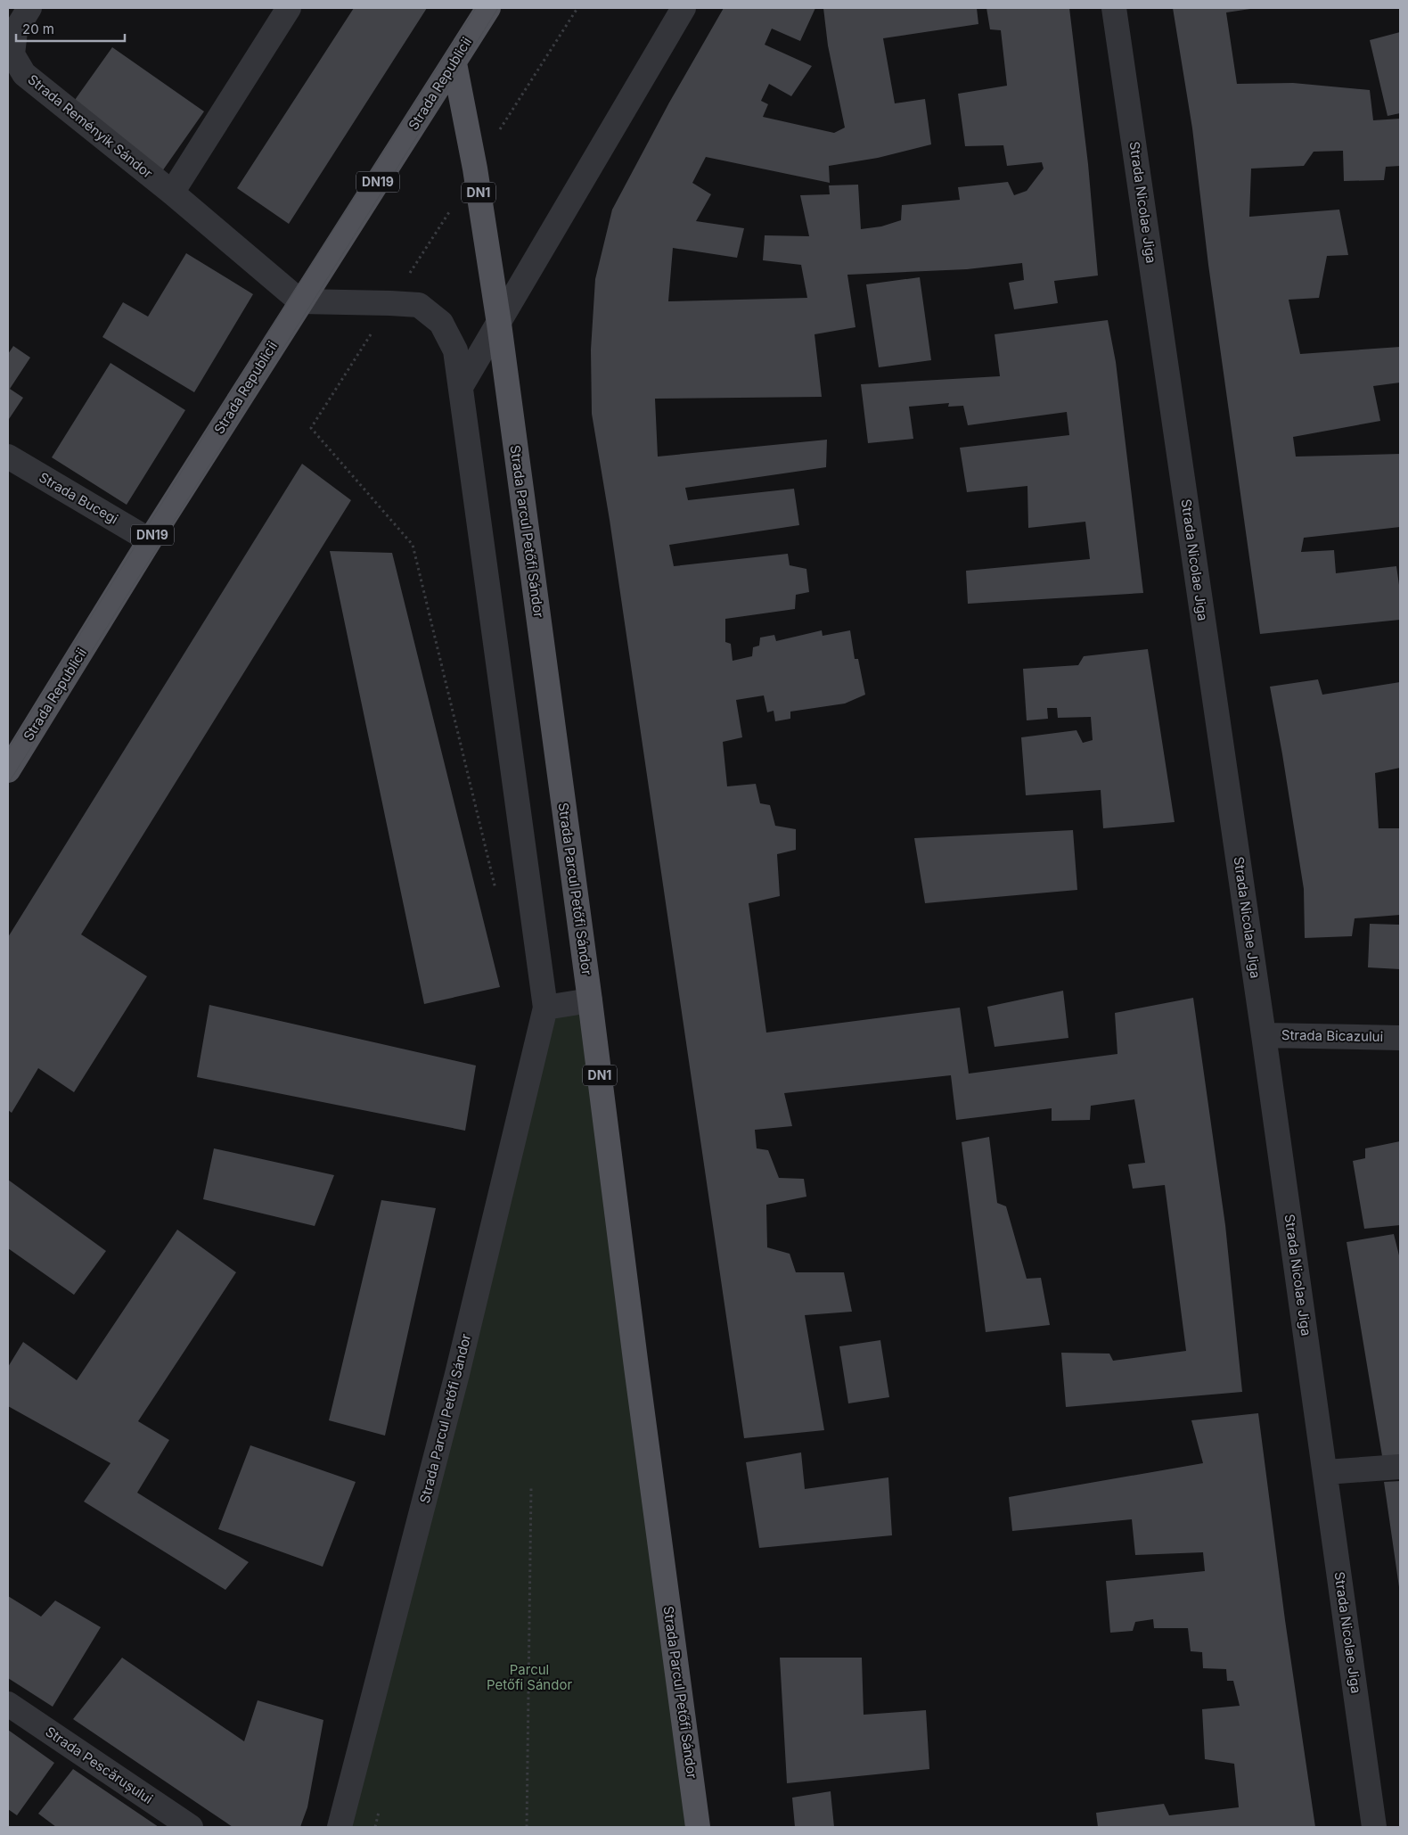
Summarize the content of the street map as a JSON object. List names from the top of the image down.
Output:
{
  "streets": {
    "main road": [
      "Strada Republicii",
      "DN19",
      "DN1",
      "Strada Parcul Petőfi Sándor"
    ],
    "street": [
      "Strada Reményik Sándor",
      "Strada Nicolae Jiga",
      "Strada Bucegi",
      "Strada Bicazului",
      "Strada Pescărușului"
    ]
  },
  "crossings": [
    ["Strada Republicii", "Strada Reményik Sándor"],
    ["Strada Republicii", "Strada Bucegi"],
    ["Strada Republicii", "Strada Parcul Petőfi Sándor"],
    ["Strada Reményik Sándor", "Strada Parcul Petőfi Sándor"],
    ["Strada Nicolae Jiga", "Strada Bicazului"]
  ],
  "parks": ["Parcul Petőfi Sándor"],
  "scale_bar": "20 m"
}
